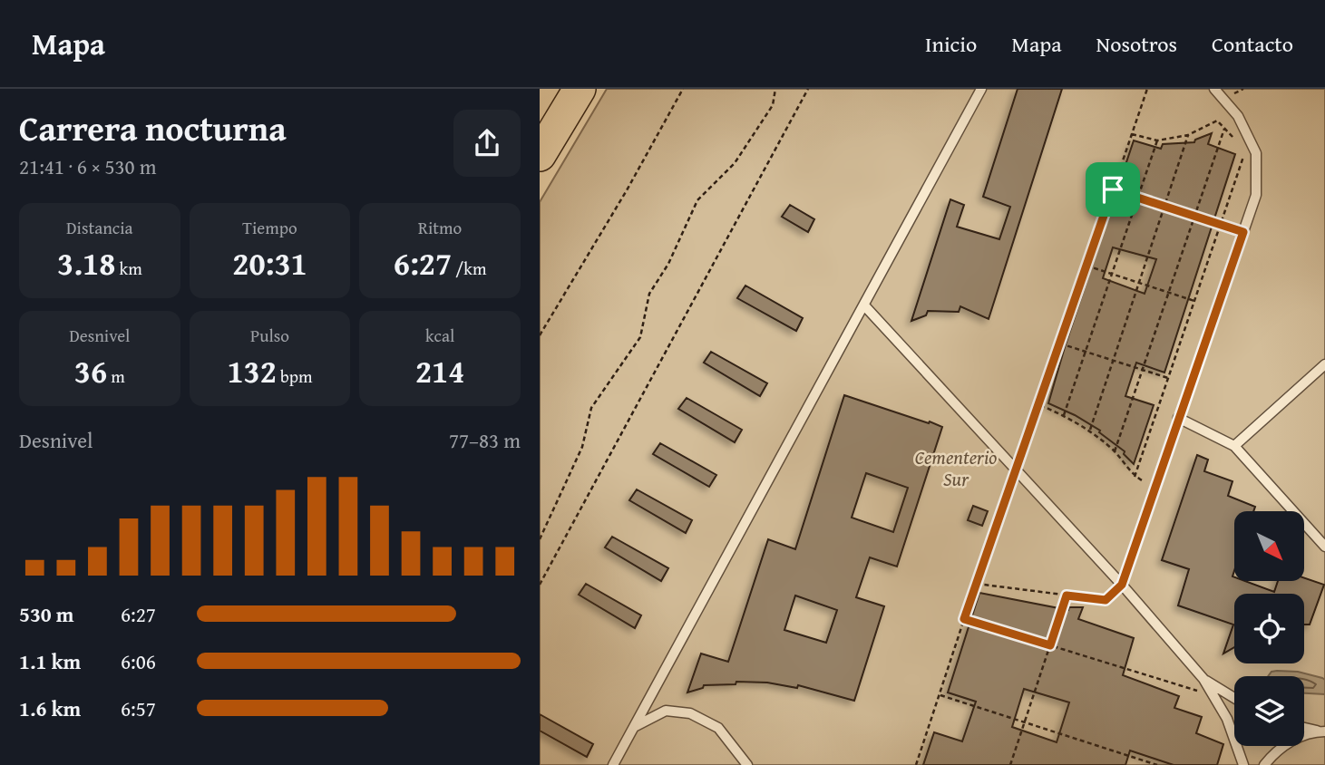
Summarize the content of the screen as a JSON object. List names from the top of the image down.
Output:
{
  "parks": ["Cementerio Sur"],
  "north": "bottom right",
  "page": {
    "header": "Mapa",
    "nav": [
      "Inicio",
      "Mapa",
      "Nosotros",
      "Contacto"
    ],
    "heading": ["Carrera nocturna", "21:41 · 6 × 530 m"],
    "stats": [
      ["Distancia", "3.18 km"],
      ["Tiempo", "20:31"],
      ["Ritmo", "6:27 /km"],
      ["Desnivel", "36 m"],
      ["Pulso", "132 bpm"],
      ["kcal", "214"]
    ],
    "chart": ["Desnivel", "77–83 m"],
    "list": [
      {
        "name": "530 m",
        "note": "6:27"
      },
      {
        "name": "1.1 km",
        "note": "6:06"
      },
      {
        "name": "1.6 km",
        "note": "6:57"
      }
    ]
  }
}
